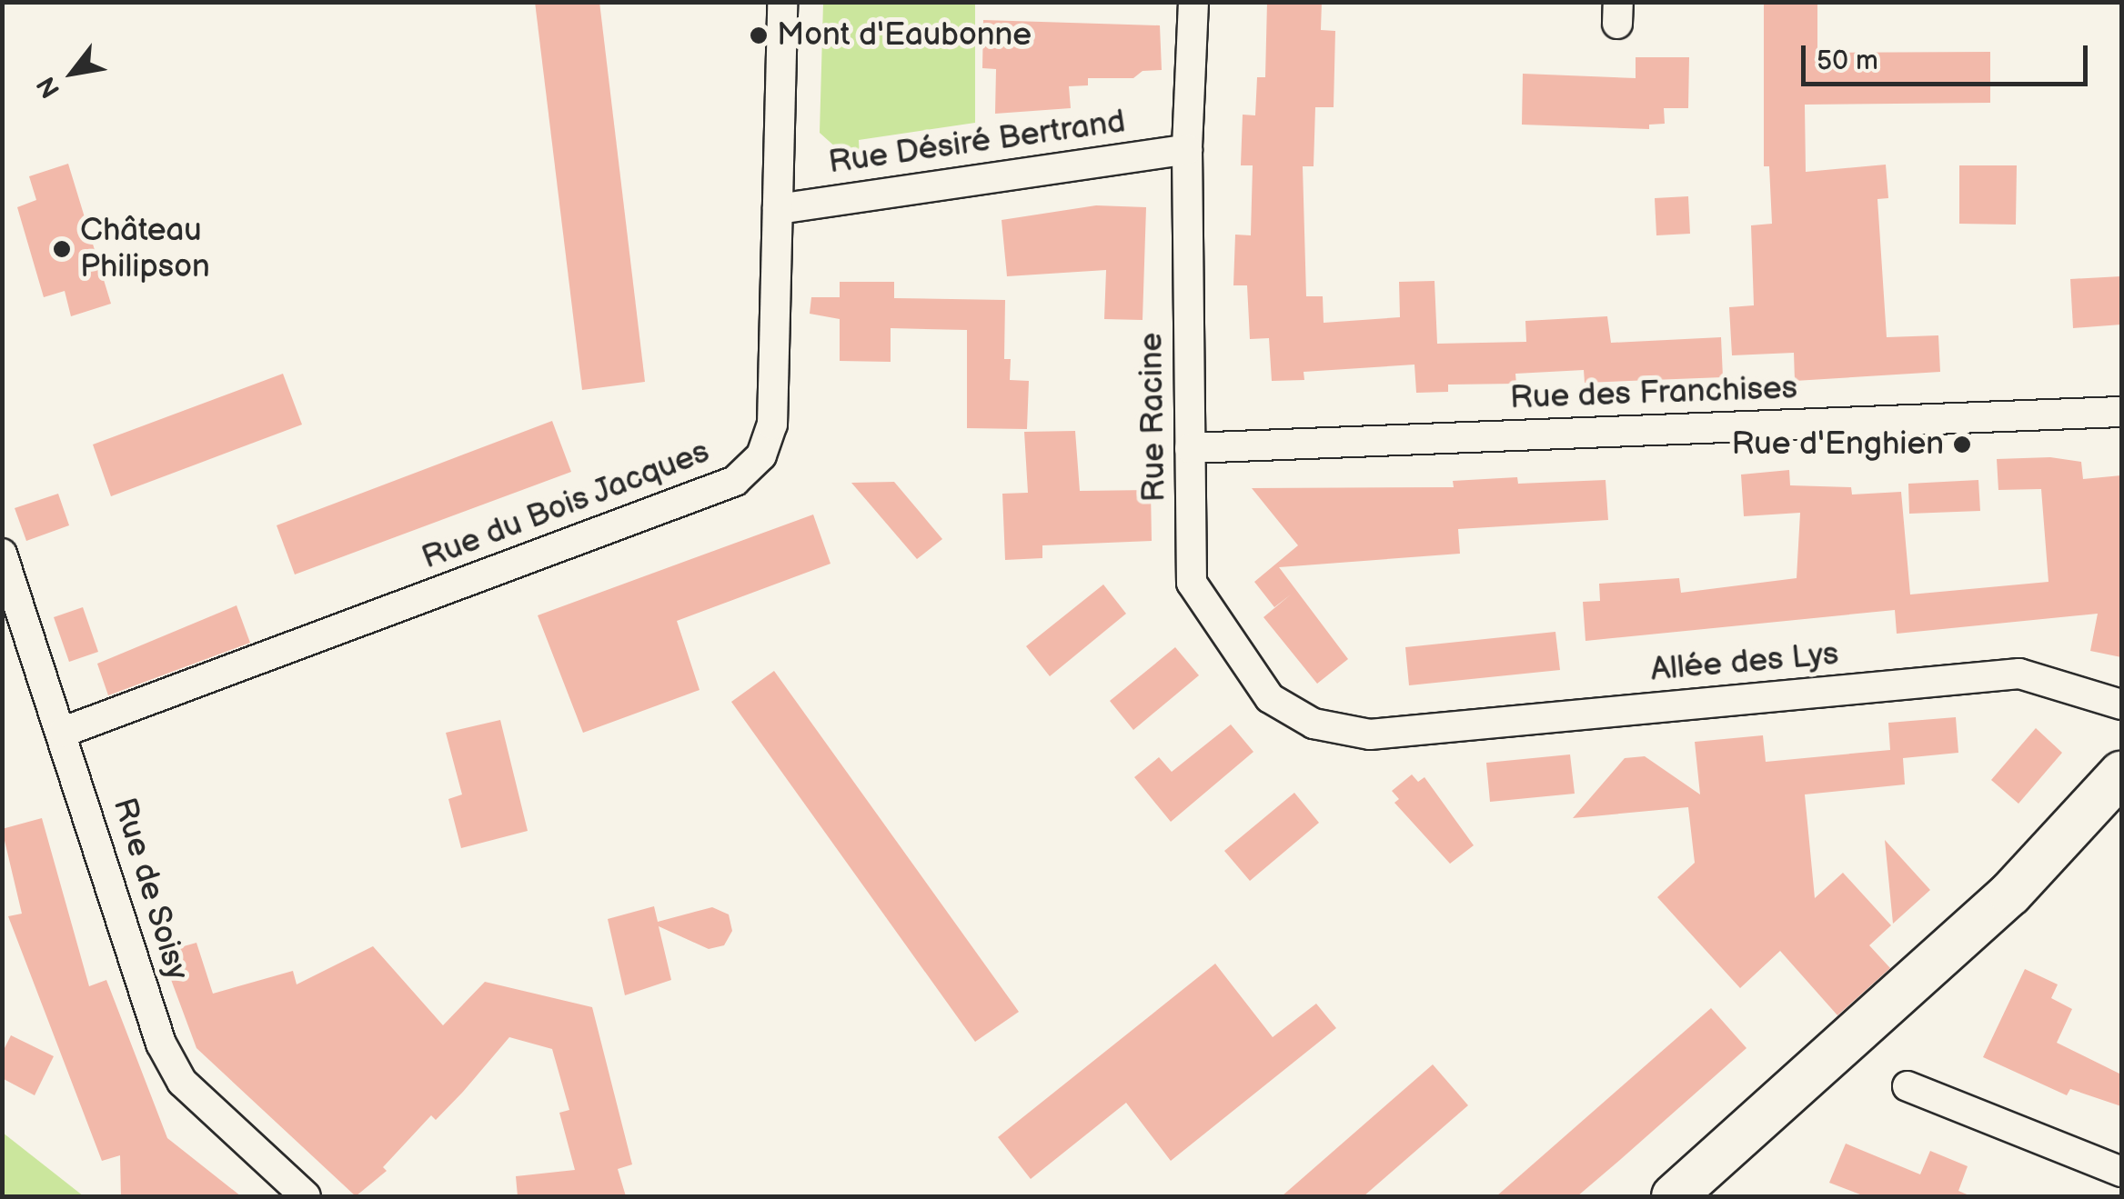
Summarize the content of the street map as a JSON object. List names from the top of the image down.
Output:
{
  "streets": {
    "street": [
      "Rue Désiré Bertrand",
      "Rue des Franchises",
      "Rue Racine",
      "Rue du Bois Jacques",
      "Allée des Lys",
      "Rue de Soisy"
    ]
  },
  "crossings": [
    ["Rue Désiré Bertrand", "Rue Racine"],
    ["Rue Désiré Bertrand", "Rue du Bois Jacques"],
    ["Rue des Franchises", "Rue Racine"],
    ["Rue Racine", "Allée des Lys"],
    ["Rue du Bois Jacques", "Rue de Soisy"]
  ],
  "places": ["Mont d'Eaubonne", "Château Philipson", "Rue d'Enghien"],
  "scale_bar": "50 m",
  "north": "bottom left"
}
